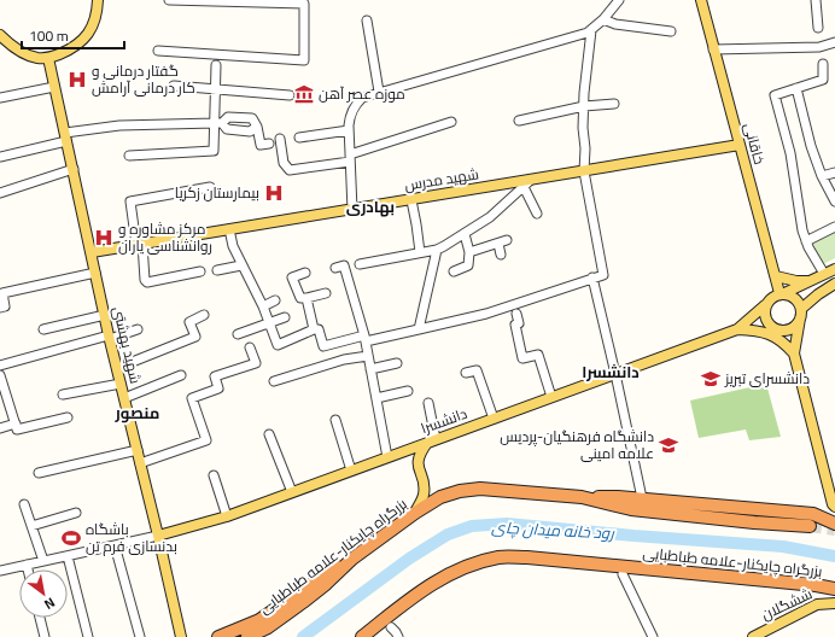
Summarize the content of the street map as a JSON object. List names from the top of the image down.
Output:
{
  "streets": {
    "highway": ["بزرگراه چایکنار-علامه طباطبایی"],
    "main road": [
      "خاقانی",
      "شهید مدرس",
      "شهید بهشتى",
      "دانشسرا",
      "ششگلان"
    ]
  },
  "crossings": [
    ["خاقانی", "شهید مدرس"],
    ["شهید مدرس", "شهید بهشتى"],
    ["شهید بهشتى", "دانشسرا"]
  ],
  "districts": ["بهادری", "دانشسرا", "منصور"],
  "water": ["رود خانه میدان چای"],
  "places": {
    "hospital": ["گفتار درمانی و کار درمانی آرامش", "بیمارستان زکریا", "مرکز مشاوره و روانشناسی یاران"],
    "museum": ["موزه عصر آهن"],
    "school or university": ["دانشسرای تبریز", "دانشگاه فرهنگیان-پردیس علامه امینی"],
    "sports": ["باشگاه بدنسازی فرم تن"]
  },
  "scale_bar": "100 m",
  "north": "bottom right"
}
